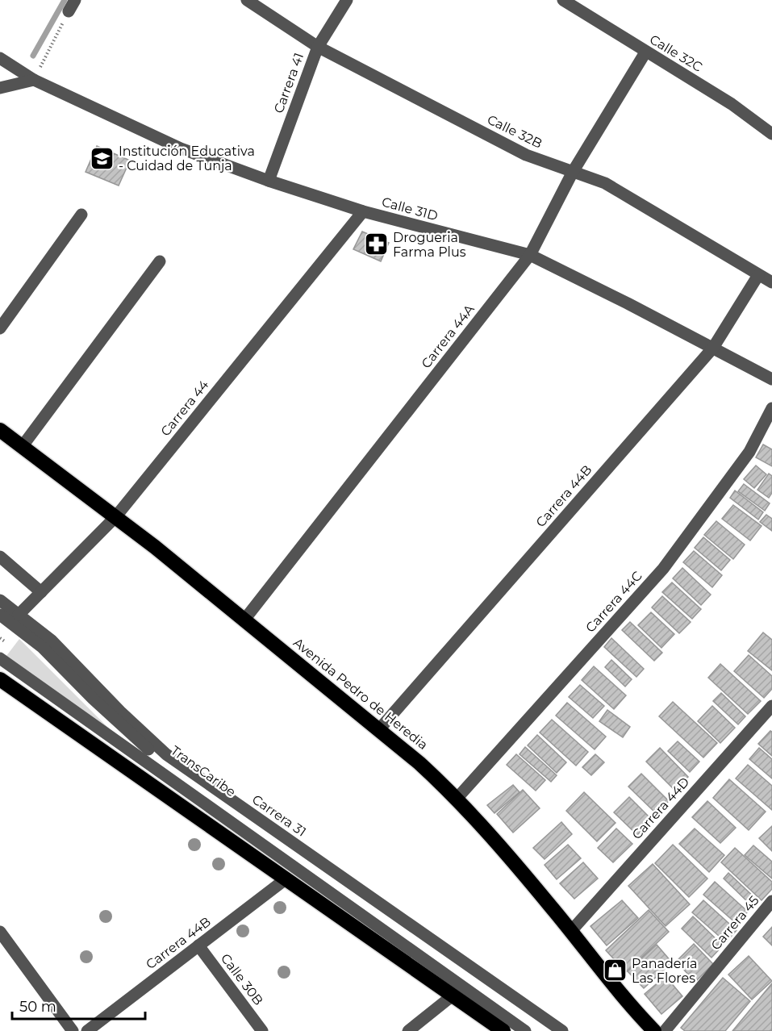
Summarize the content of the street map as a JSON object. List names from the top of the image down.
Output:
{
  "streets": {
    "highway": ["Avenida Pedro de Heredia"],
    "street": [
      "Calle 32C",
      "Carrera 41",
      "Calle 32B",
      "Calle 31D",
      "Carrera 44A",
      "Carrera 44",
      "Carrera 44B",
      "Carrera 44C",
      "TransCaribe",
      "Carrera 44D",
      "Carrera 31",
      "Carrera 45",
      "Calle 30B"
    ]
  },
  "crossings": [
    ["Calle 32C", "Carrera 44A"],
    ["Carrera 41", "Calle 32B"],
    ["Carrera 41", "Calle 31D"],
    ["Calle 32B", "Carrera 44A"],
    ["Calle 32B", "Carrera 44B"],
    ["Calle 31D", "Carrera 44A"],
    ["Calle 31D", "Carrera 44"],
    ["Calle 31D", "Carrera 44B"],
    ["Carrera 44A", "Avenida Pedro de Heredia"],
    ["Carrera 44", "Avenida Pedro de Heredia"],
    ["Carrera 44", "Carrera 31"],
    ["Carrera 44B", "Avenida Pedro de Heredia"],
    ["Carrera 44B", "Calle 30B"],
    ["Carrera 44C", "Avenida Pedro de Heredia"],
    ["Avenida Pedro de Heredia", "Carrera 44D"]
  ],
  "places": {
    "school or university": ["Institución Educativa - Cuidad de Tunja"],
    "pharmacy": ["Drogueria Farma Plus"],
    "shop": ["Panadería Las Flores"]
  },
  "scale_bar": "50 m"
}
